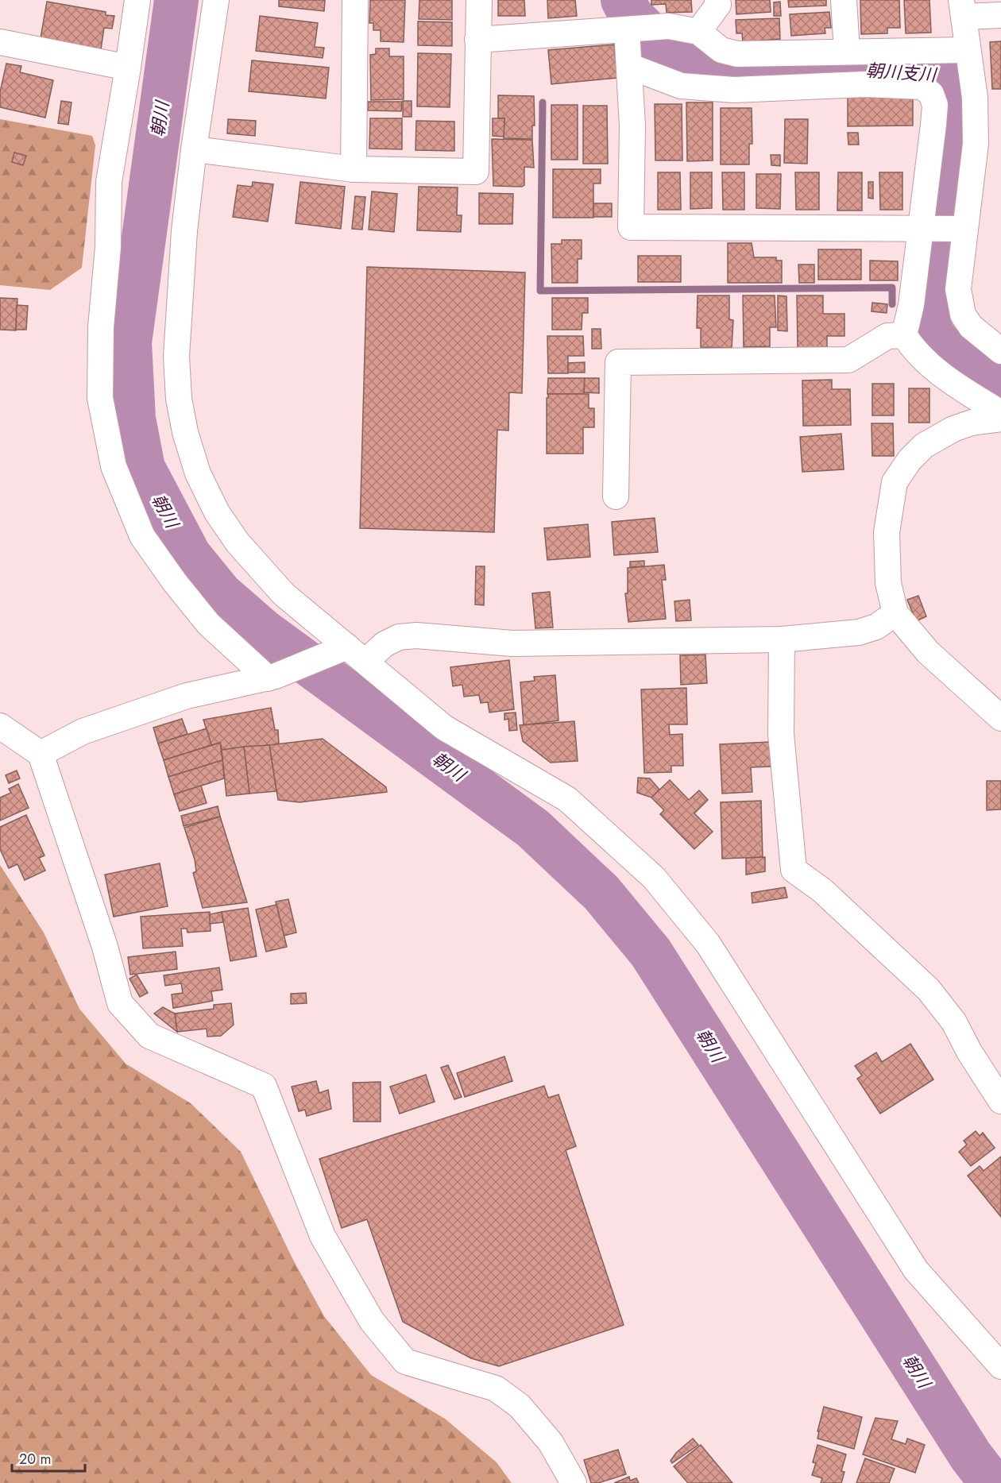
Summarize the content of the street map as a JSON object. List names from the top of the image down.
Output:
{
  "water": ["朝川支川", "朝川"],
  "scale_bar": "20 m"
}
